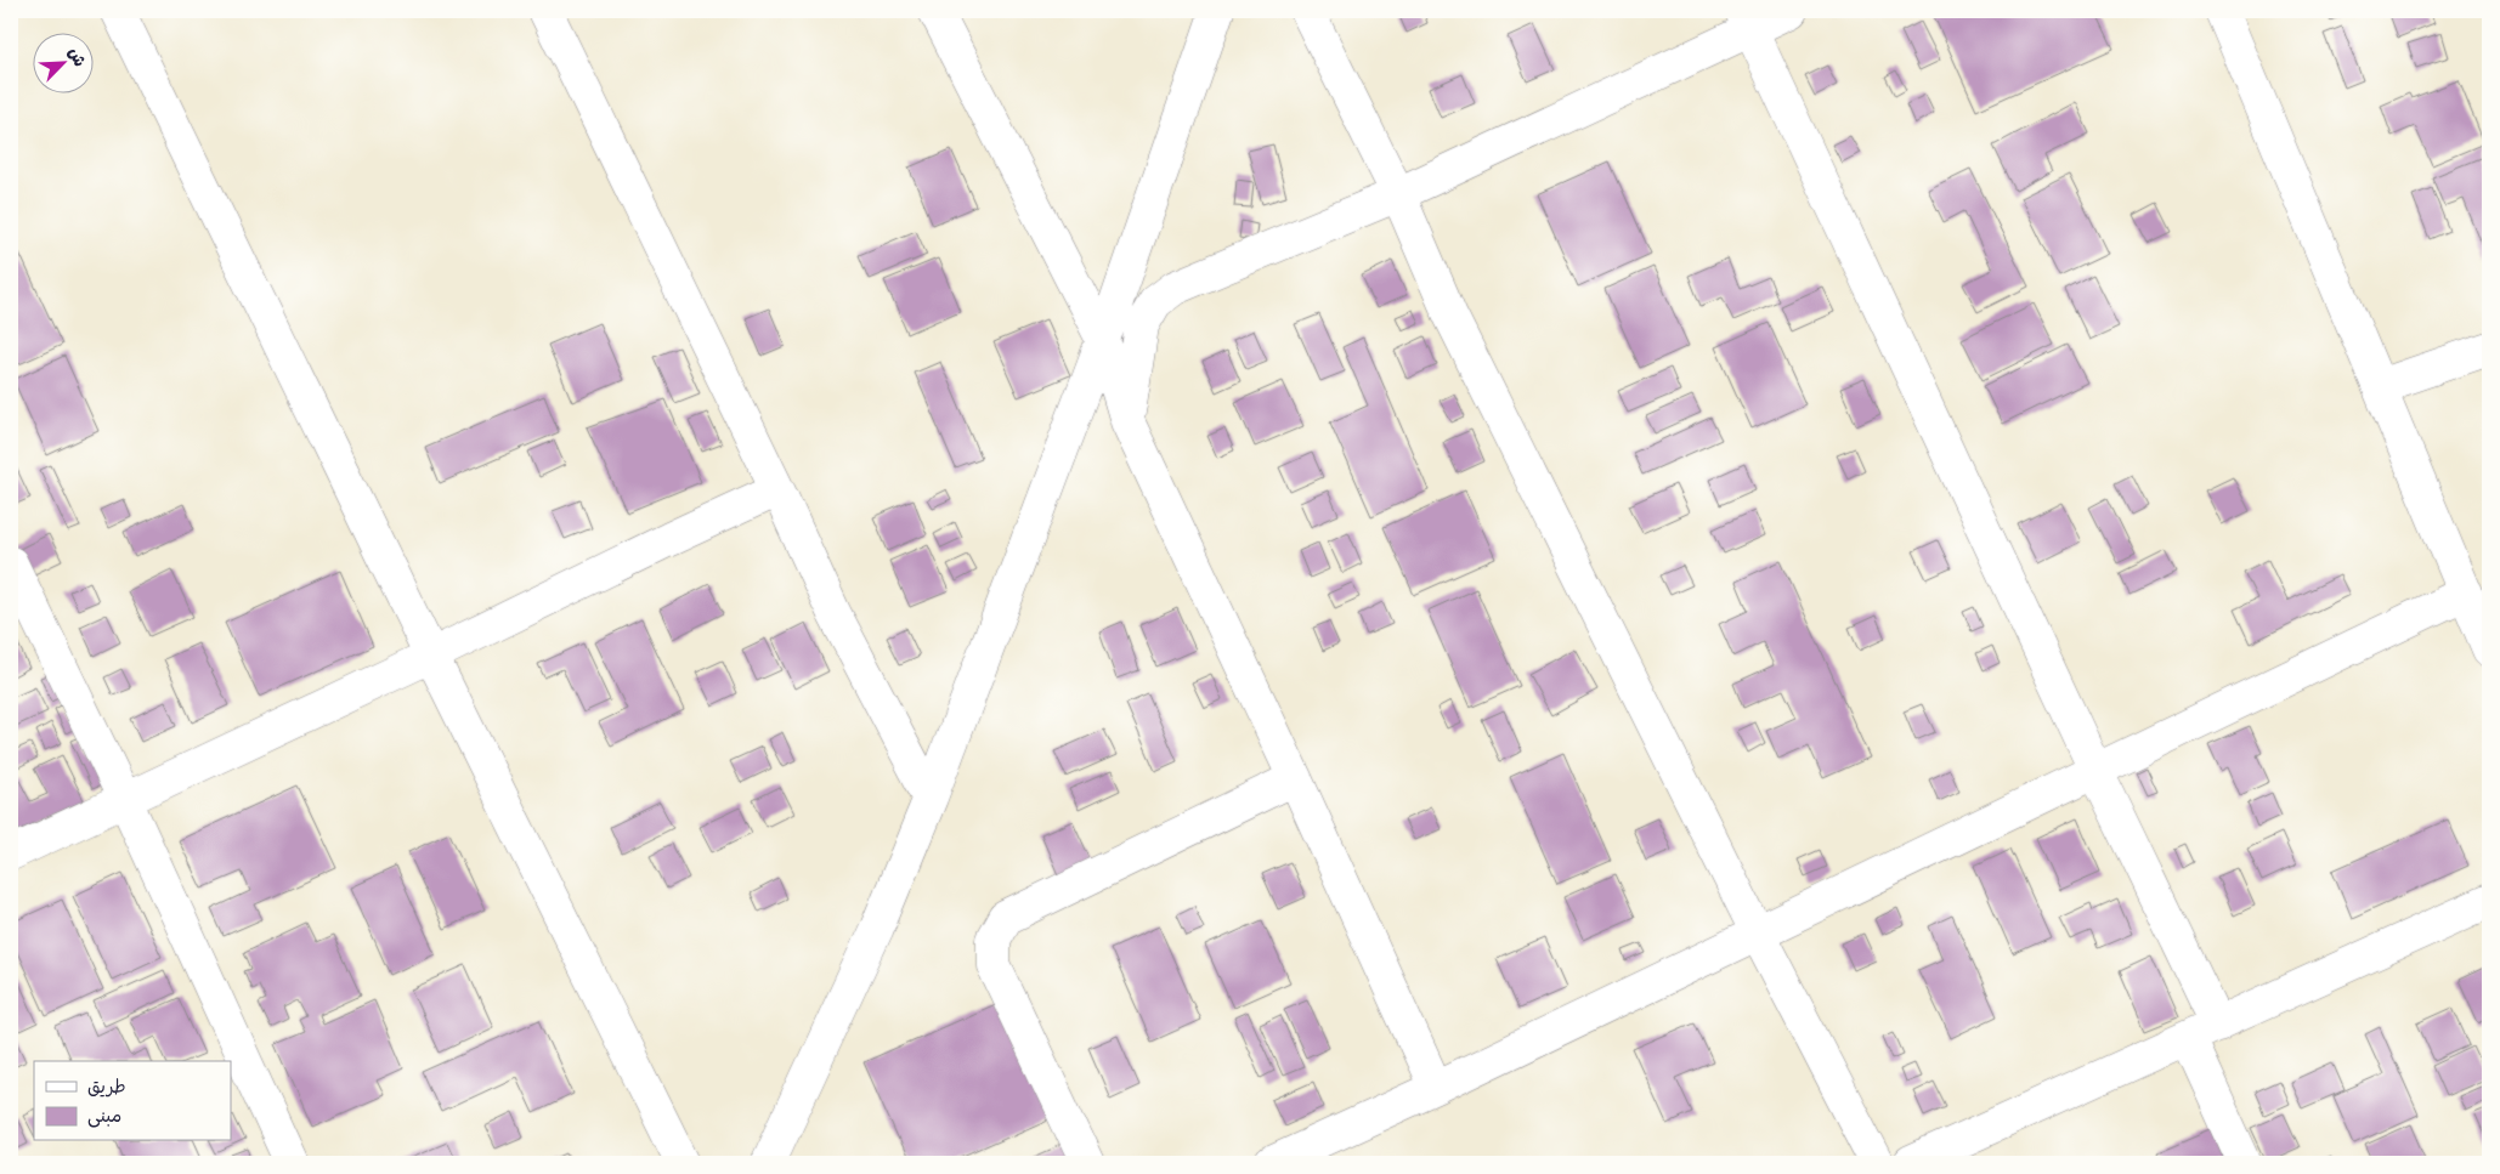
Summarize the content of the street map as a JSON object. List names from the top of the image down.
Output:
{
  "legend": ["طريق", "مبنى"],
  "north": "top right"
}
